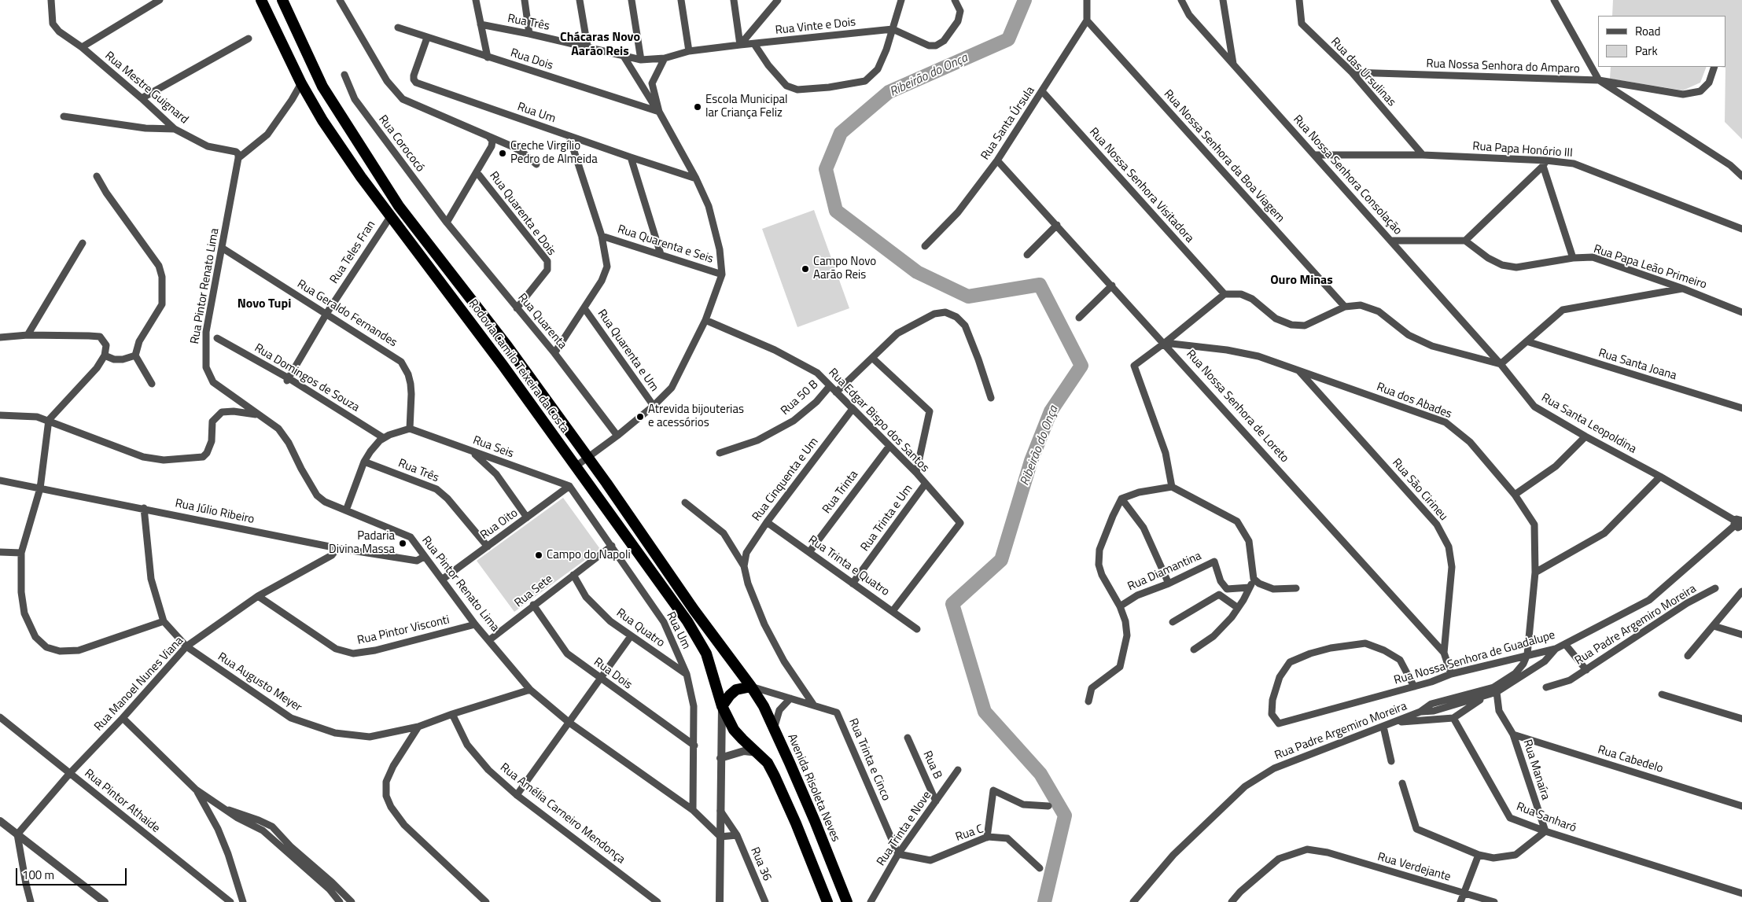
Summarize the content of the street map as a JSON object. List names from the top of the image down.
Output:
{
  "streets": {
    "highway": ["Rodovia Camilo Teixeira da Costa", "Avenida Risoleta Neves"],
    "street": [
      "Rua Três",
      "Rua Vinte e Dois",
      "Rua Dois",
      "Rua Nossa Senhora do Amparo",
      "Rua das Ursulinas",
      "Rua Mestre Guignard",
      "Rua Um",
      "Rua Santa Úrsula",
      "Rua Corococó",
      "Rua Papa Honório III",
      "Rua Nossa Senhora da Boa Viagem",
      "Rua Nossa Senhora Consolação",
      "Rua Nossa Senhora Visitadora",
      "Rua Quarenta e Dois",
      "Rua Quarenta e Seis",
      "Rua Teles Fran",
      "Rua Papa Leão Primeiro",
      "Rua Pintor Renato Lima",
      "Rua Geraldo Fernandes",
      "Rua Quarenta",
      "Rua Quarenta e Um",
      "Rua Santa Joana",
      "Rua Domingos de Souza",
      "Rua 50 B",
      "Rua dos Abades",
      "Rua Nossa Senhora de Loreto",
      "Rua Edgar Bispo dos Santos",
      "Rua Santa Leopoldina",
      "Rua Seis",
      "Rua Cinquenta e Um",
      "Rua São Cirineu",
      "Rua Trinta",
      "Rua Júlio Ribeiro",
      "Rua Trinta e Um",
      "Rua Oito",
      "Rua Trinta e Quatro",
      "Rua Diamantina",
      "Rua Sete",
      "Rua Padre Argemiro Moreira",
      "Rua Quatro",
      "Rua Pintor Visconti",
      "Rua Nossa Senhora de Guadalupe",
      "Rua Augusto Meyer",
      "Rua Manoel Nunes Viana",
      "Rua Trinta e Cinco",
      "Rua Cabedelo",
      "Rua B",
      "Rua Manaíra",
      "Rua Pintor Athaide",
      "Rua Amélia Carneiro Mendonça",
      "Rua Sanharó",
      "Rua Trinta e Nove",
      "Rua C",
      "Rua 36",
      "Rua Verdejante"
    ]
  },
  "crossings": [
    ["Rua Três", "Rua Vinte e Dois"],
    ["Rua Três", "Rua Oito"],
    ["Rua Dois", "Rua Um"],
    ["Rua Dois", "Rua Sete"],
    ["Rua Nossa Senhora do Amparo", "Rua das Ursulinas"],
    ["Rua das Ursulinas", "Rua Papa Honório III"],
    ["Rua Mestre Guignard", "Rua Pintor Renato Lima"],
    ["Rua Um", "Rua Pintor Renato Lima"],
    ["Rua Um", "Rua Seis"],
    ["Rua Um", "Rua Oito"],
    ["Rua Um", "Rua Sete"],
    ["Rua Um", "Rua Quatro"],
    ["Rua Santa Úrsula", "Rua Nossa Senhora da Boa Viagem"],
    ["Rua Santa Úrsula", "Rua Nossa Senhora Visitadora"],
    ["Rua Santa Úrsula", "Rua Nossa Senhora de Loreto"],
    ["Rua Corococó", "Rua Quarenta"],
    ["Rua Papa Honório III", "Rua Nossa Senhora Consolação"],
    ["Rua Nossa Senhora Consolação", "Rua Santa Leopoldina"],
    ["Rua Quarenta e Dois", "Rua Quarenta"],
    ["Rua Teles Fran", "Rua Geraldo Fernandes"],
    ["Rua Teles Fran", "Rodovia Camilo Teixeira da Costa"],
    ["Rua Teles Fran", "Rua Domingos de Souza"],
    ["Rua Pintor Renato Lima", "Rua Geraldo Fernandes"],
    ["Rua Pintor Renato Lima", "Rodovia Camilo Teixeira da Costa"],
    ["Rua Pintor Renato Lima", "Rua Domingos de Souza"],
    ["Rua Pintor Renato Lima", "Rua Júlio Ribeiro"],
    ["Rua Pintor Renato Lima", "Rua Oito"],
    ["Rua Pintor Renato Lima", "Rua Sete"],
    ["Rua Pintor Renato Lima", "Rua Pintor Visconti"],
    ["Rua Pintor Renato Lima", "Rua Augusto Meyer"],
    ["Rua Geraldo Fernandes", "Rua Seis"],
    ["Rodovia Camilo Teixeira da Costa", "Rua Trinta e Cinco"],
    ["Rodovia Camilo Teixeira da Costa", "Avenida Risoleta Neves"],
    ["Rodovia Camilo Teixeira da Costa", "Rua 36"],
    ["Rua 50 B", "Rua Edgar Bispo dos Santos"],
    ["Rua dos Abades", "Rua Nossa Senhora de Loreto"],
    ["Rua dos Abades", "Rua São Cirineu"],
    ["Rua dos Abades", "Rua Padre Argemiro Moreira"],
    ["Rua dos Abades", "Rua Nossa Senhora de Guadalupe"],
    ["Rua Nossa Senhora de Loreto", "Rua São Cirineu"],
    ["Rua Nossa Senhora de Loreto", "Rua Nossa Senhora de Guadalupe"],
    ["Rua Edgar Bispo dos Santos", "Rua Cinquenta e Um"],
    ["Rua Edgar Bispo dos Santos", "Rua Trinta"],
    ["Rua Edgar Bispo dos Santos", "Rua Trinta e Um"],
    ["Rua Edgar Bispo dos Santos", "Rua Trinta e Quatro"],
    ["Rua Santa Leopoldina", "Rua Nossa Senhora de Guadalupe"],
    ["Rua Seis", "Rua Oito"],
    ["Rua Cinquenta e Um", "Rua Trinta e Quatro"],
    ["Rua Trinta", "Rua Trinta e Quatro"],
    ["Rua Júlio Ribeiro", "Rua Manoel Nunes Viana"],
    ["Rua Trinta e Um", "Rua Trinta e Quatro"],
    ["Rua Sete", "Rua Quatro"],
    ["Rua Padre Argemiro Moreira", "Rua Nossa Senhora de Guadalupe"],
    ["Rua Padre Argemiro Moreira", "Rua Manaíra"],
    ["Rua Padre Argemiro Moreira", "Rua Sanharó"],
    ["Rua Pintor Visconti", "Rua Manoel Nunes Viana"],
    ["Rua Augusto Meyer", "Rua Manoel Nunes Viana"],
    ["Rua Augusto Meyer", "Rua Amélia Carneiro Mendonça"],
    ["Rua Manoel Nunes Viana", "Rua Pintor Athaide"],
    ["Rua Trinta e Cinco", "Avenida Risoleta Neves"],
    ["Rua Trinta e Cinco", "Rua Trinta e Nove"],
    ["Rua Trinta e Cinco", "Rua C"],
    ["Rua Cabedelo", "Rua Manaíra"],
    ["Rua B", "Rua Trinta e Nove"],
    ["Rua Manaíra", "Rua Sanharó"],
    ["Rua Trinta e Nove", "Rua C"]
  ],
  "districts": ["Chácaras Novo Aarão Reis", "Ouro Minas", "Novo Tupi"],
  "water": ["Ribeirão do Onça"],
  "places": [
    "Escola Municipal lar Criança Feliz",
    "Creche Virgílio Pedro de Almeida",
    "Campo Novo Aarão Reis",
    "Atrevida bijouterias e acessórios",
    "Padaria Divina Massa",
    "Campo do Napoli"
  ],
  "legend": ["Road", "Park"],
  "scale_bar": "100 m"
}
